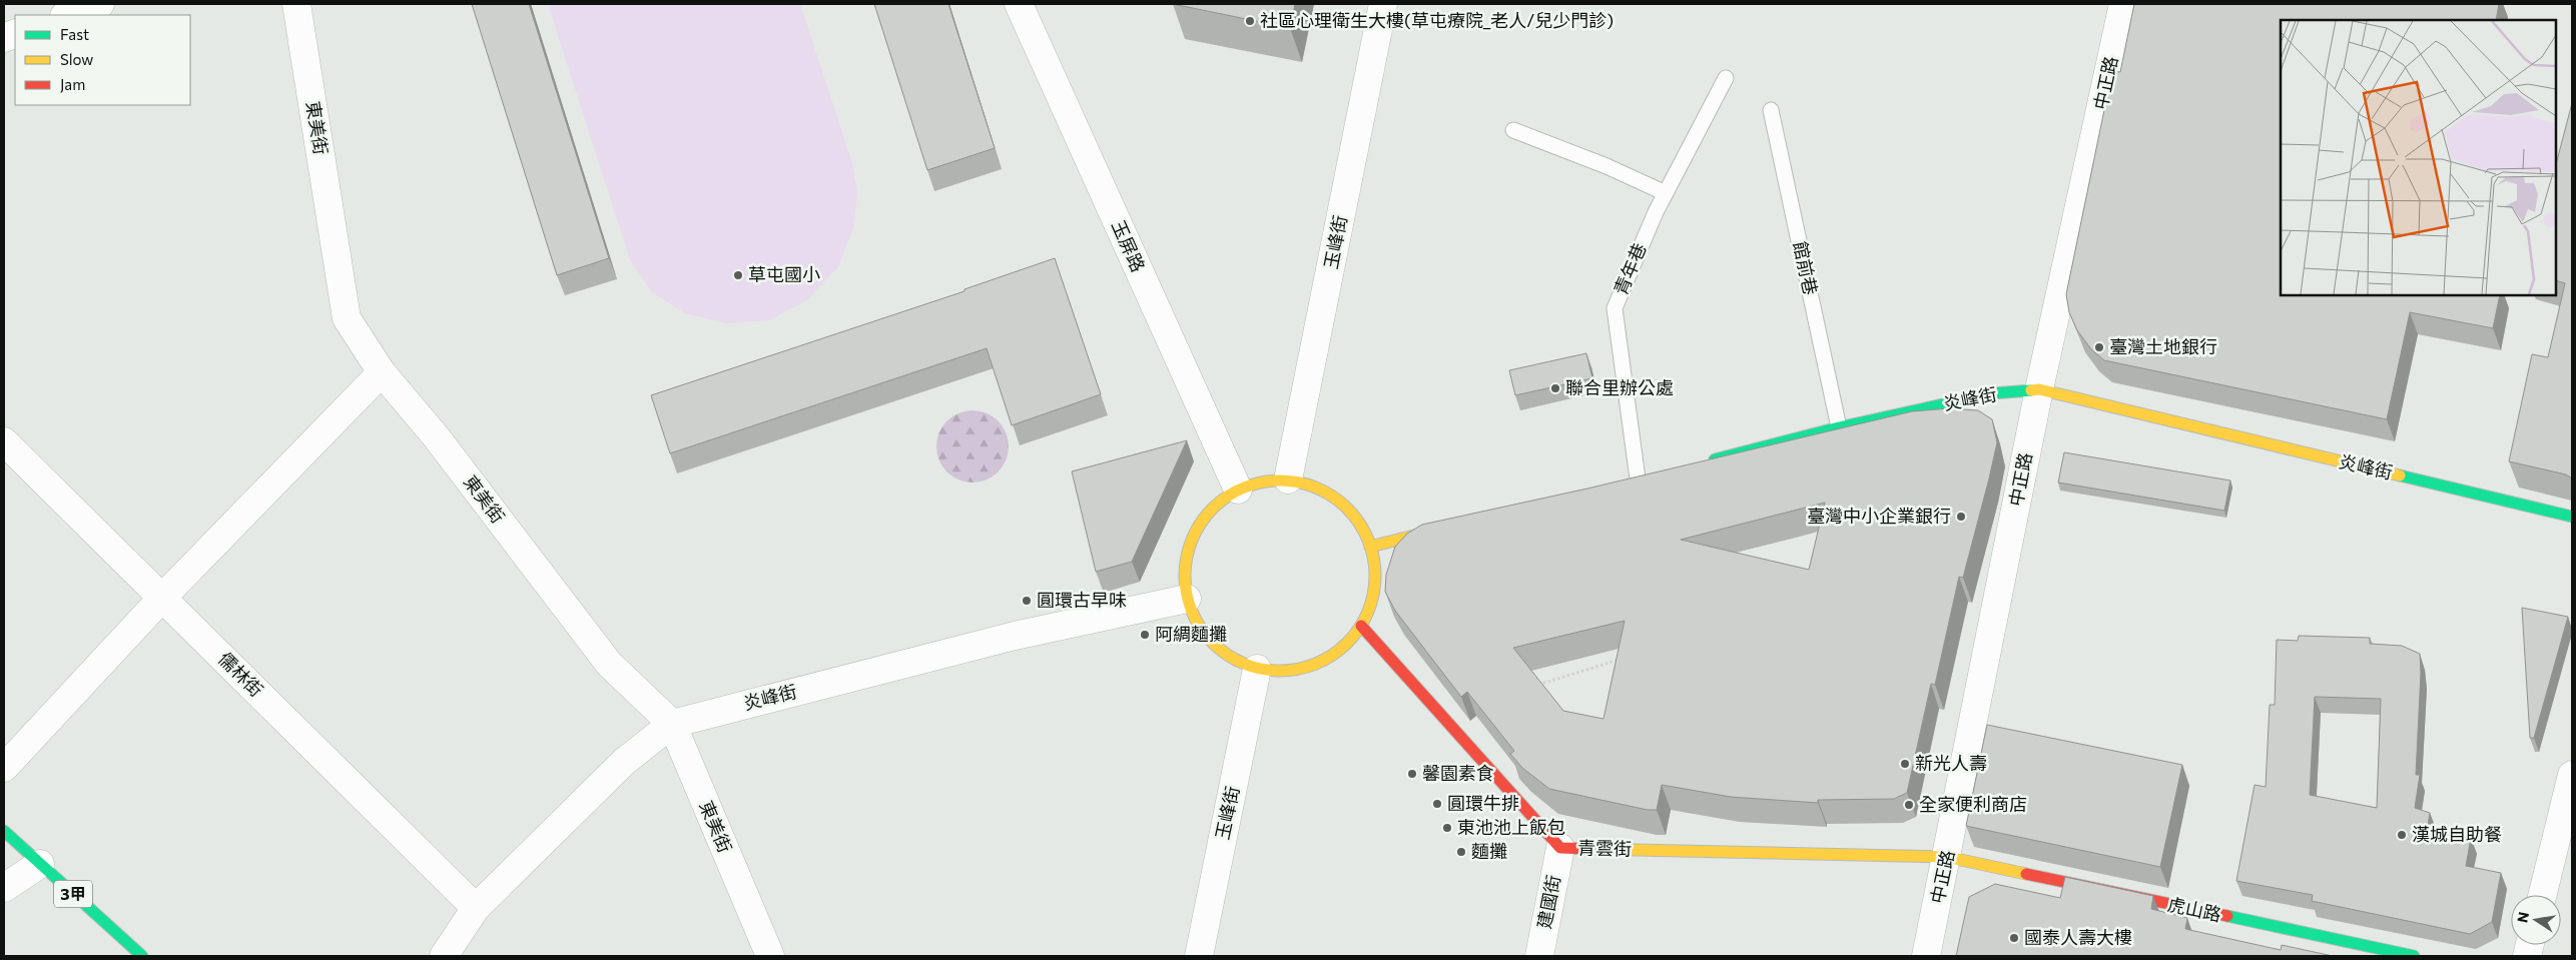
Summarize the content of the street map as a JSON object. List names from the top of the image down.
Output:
{
  "streets": {
    "street": [
      "中正路",
      "東美街",
      "玉峰街",
      "玉屏路",
      "炎峰街",
      "儒林街",
      "青雲街",
      "3甲",
      "建國街",
      "虎山路"
    ],
    "lane": ["館前巷", "青年巷"]
  },
  "crossings": [
    ["中正路", "炎峰街"],
    ["中正路", "青雲街"],
    ["中正路", "虎山路"],
    ["東美街", "炎峰街"],
    ["館前巷", "炎峰街"],
    ["炎峰街", "儒林街"],
    ["青雲街", "建國街"],
    ["青雲街", "虎山路"]
  ],
  "places": [
    "社區心理衛生大樓(草屯療院_老人/兒少門診)",
    "草屯國小",
    "臺灣土地銀行",
    "聯合里辦公處",
    "臺灣中小企業銀行",
    "圓環古早味",
    "阿綢麵攤",
    "新光人壽",
    "馨園素食",
    "圓環牛排",
    "全家便利商店",
    "東池池上飯包",
    "漢城自助餐",
    "麵攤",
    "國泰人壽大樓"
  ],
  "legend": ["Fast", "Slow", "Jam"],
  "north": "left"
}
